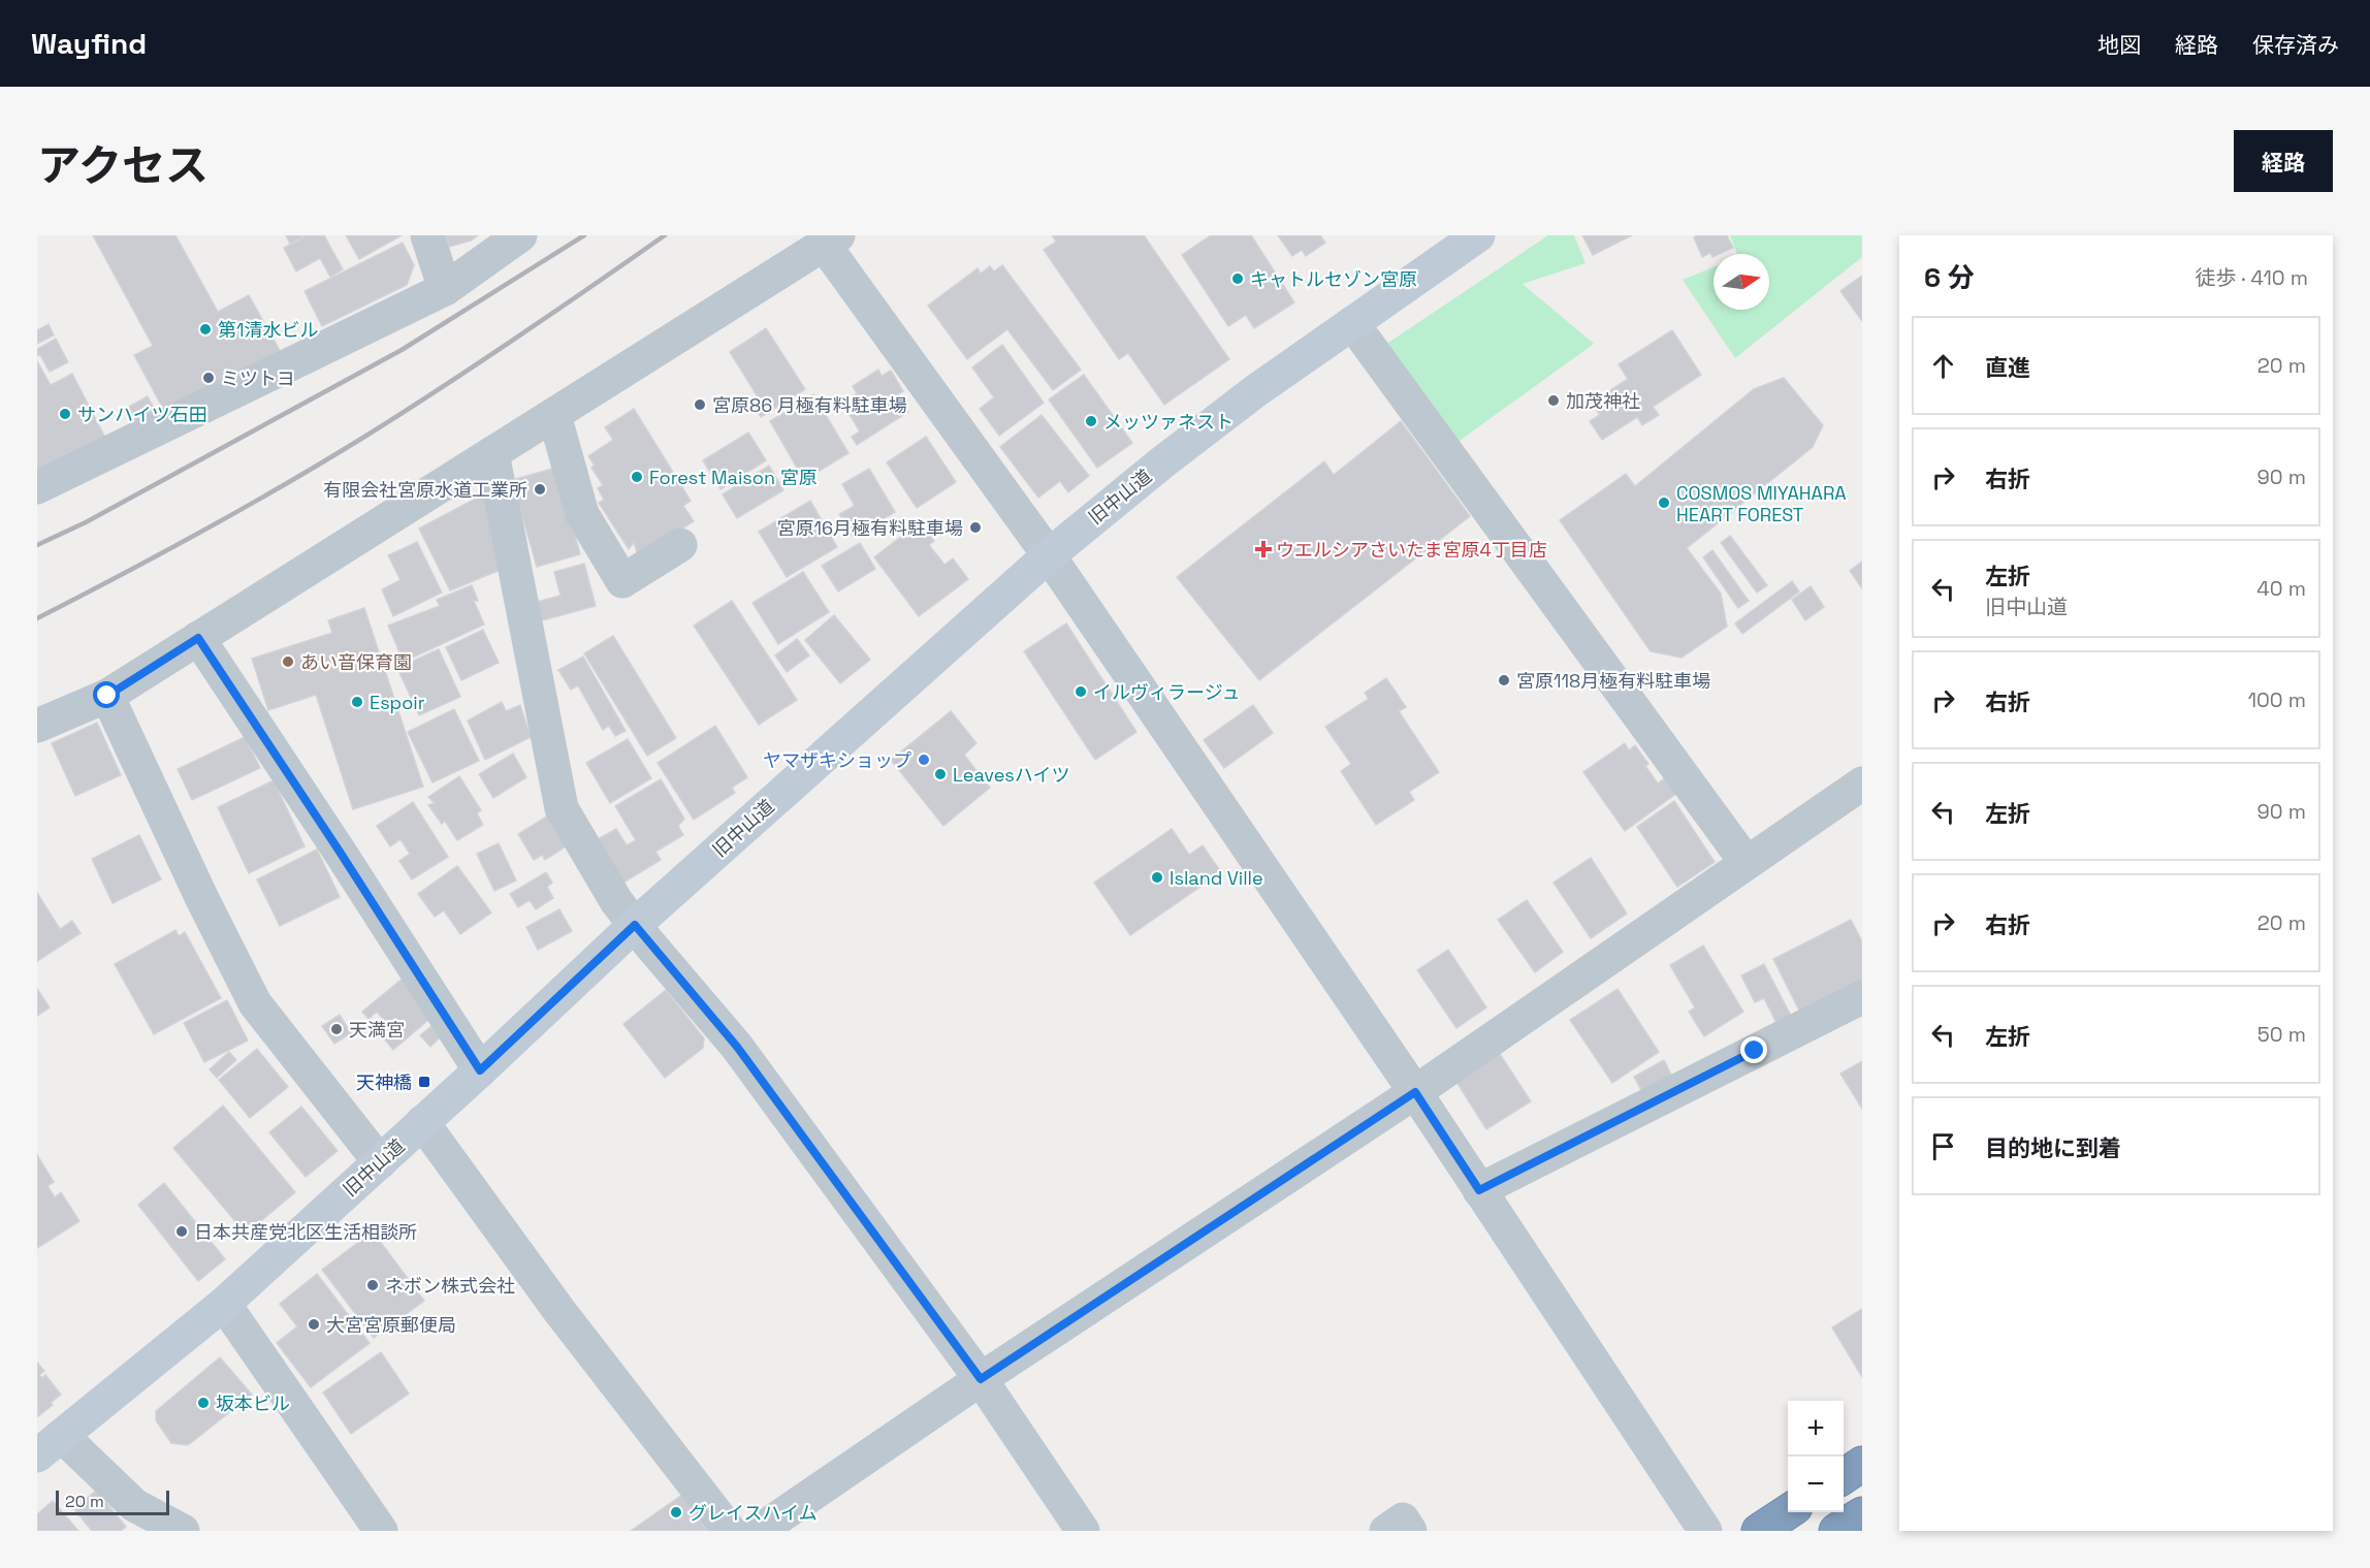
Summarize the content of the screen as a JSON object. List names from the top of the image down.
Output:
{
  "streets": {
    "main road": ["旧中山道"]
  },
  "places": {
    "other": [
      "キャトルセゾン宮原",
      "第1清水ビル",
      "ミツトヨ",
      "加茂神社",
      "宮原86 月極有料駐車場",
      "サンハイツ石田",
      "メッツァネスト",
      "Forest Maison 宮原",
      "有限会社宮原水道工業所",
      "COSMOS MIYAHARA HEART FOREST",
      "宮原16月極有料駐車場",
      "あい音保育園",
      "宮原118月極有料駐車場",
      "イルヴィラージュ",
      "Espoir",
      "ヤマザキショップ",
      "Leavesハイツ",
      "Island Ville",
      "天満宮",
      "日本共産党北区生活相談所",
      "ネボン株式会社",
      "大宮宮原郵便局",
      "坂本ビル",
      "グレイスハイム"
    ],
    "health": ["ウエルシアさいたま宮原4丁目店"],
    "transit": ["天神橋"]
  },
  "scale_bar": "20 m",
  "north": "right",
  "page": {
    "header": "Wayfind",
    "nav": ["地図", "経路", "保存済み"],
    "title": "アクセス",
    "buttons": "経路",
    "heading": ["6 分", "徒歩 · 410 m"],
    "list": [
      ["直進", "20 m"],
      ["右折", "90 m"],
      ["左折", "旧中山道", "40 m"],
      ["右折", "100 m"],
      ["左折", "90 m"],
      ["右折", "20 m"],
      ["左折", "50 m"],
      "目的地に到着"
    ],
    "map_buttons": ["+", "−"],
    "scale": "20 m"
  }
}
